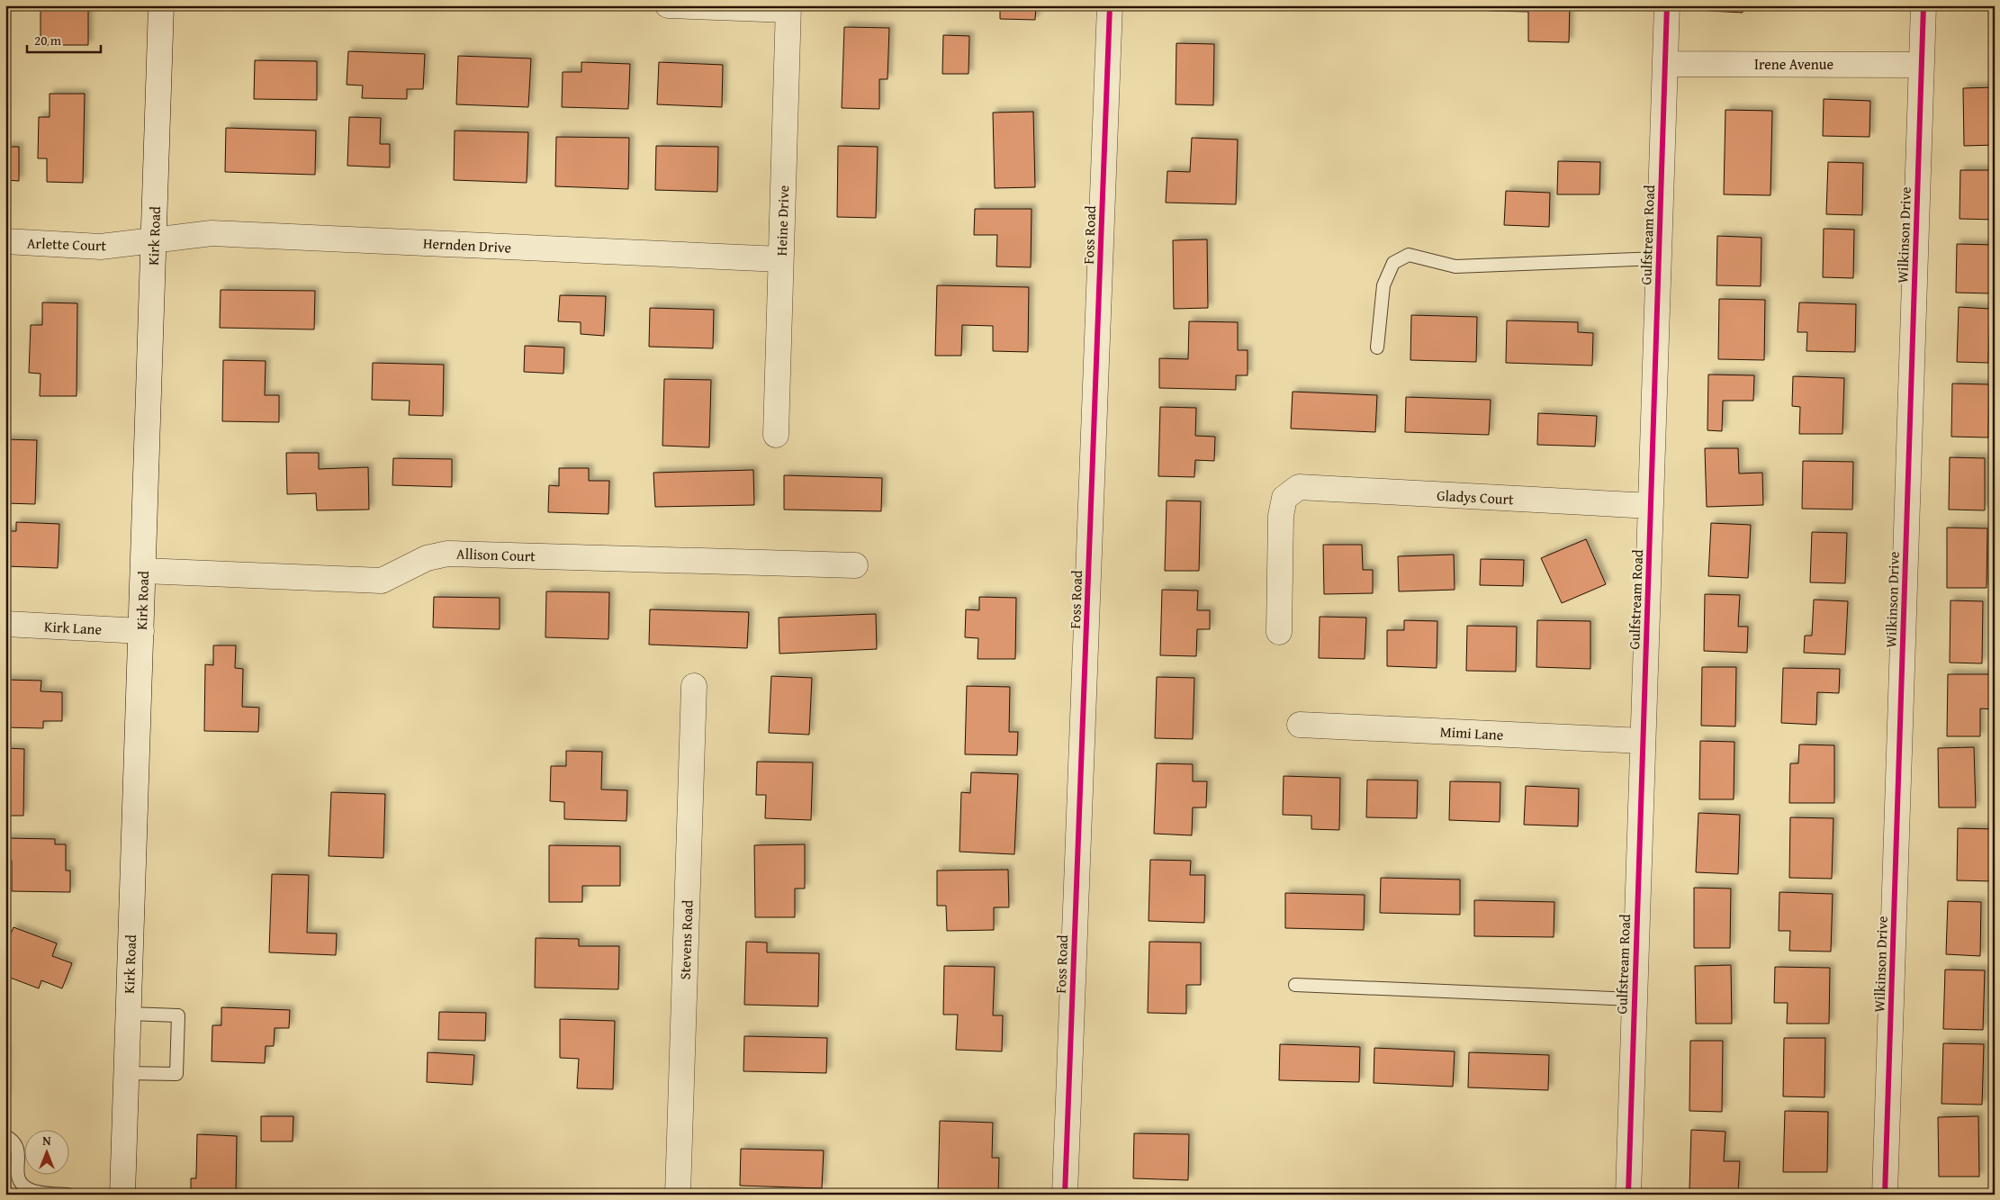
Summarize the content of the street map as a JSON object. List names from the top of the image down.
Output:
{
  "streets": {
    "street": [
      "Irene Avenue",
      "Heine Drive",
      "Foss Road",
      "Gulfstream Road",
      "Wilkinson Drive",
      "Kirk Road",
      "Arlette Court",
      "Hernden Drive",
      "Gladys Court",
      "Allison Court",
      "Kirk Lane",
      "Mimi Lane",
      "Stevens Road"
    ]
  },
  "crossings": [
    ["Irene Avenue", "Gulfstream Road"],
    ["Irene Avenue", "Wilkinson Drive"],
    ["Heine Drive", "Hernden Drive"],
    ["Gulfstream Road", "Gladys Court"],
    ["Gulfstream Road", "Mimi Lane"],
    ["Kirk Road", "Arlette Court"],
    ["Kirk Road", "Hernden Drive"],
    ["Kirk Road", "Allison Court"],
    ["Kirk Road", "Kirk Lane"],
    ["Arlette Court", "Hernden Drive"]
  ],
  "scale_bar": "20 m",
  "north": "top"
}
